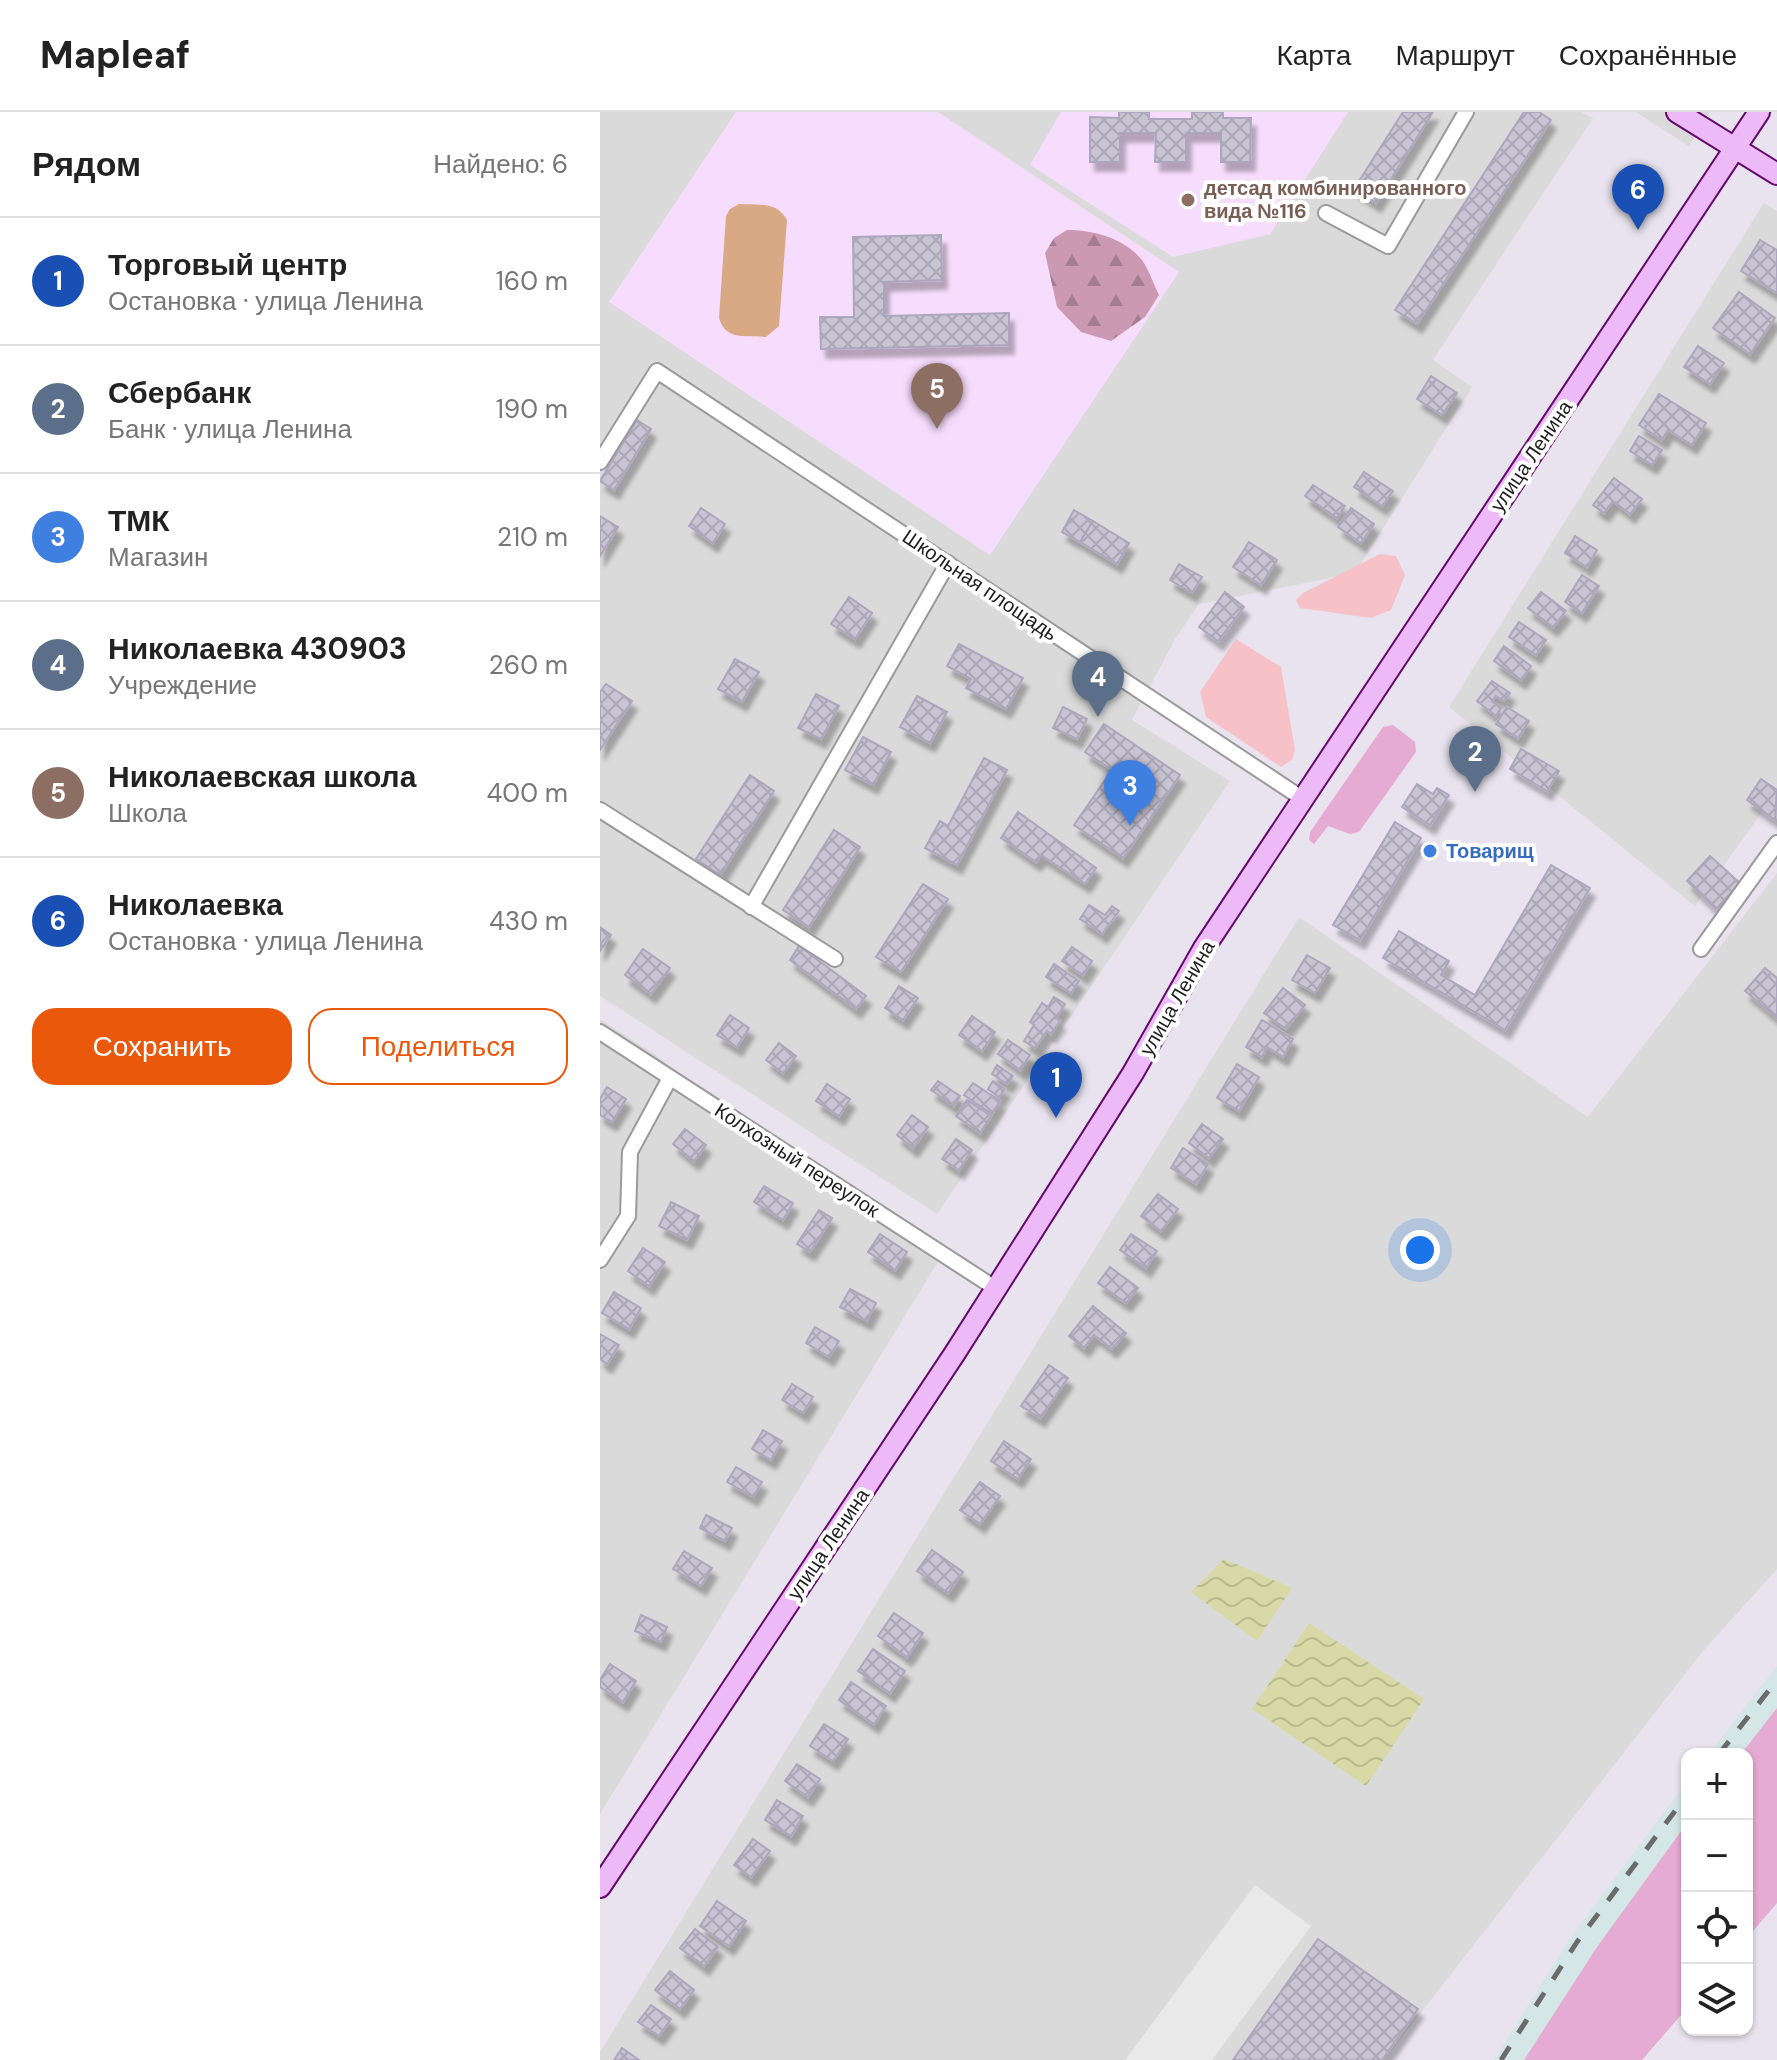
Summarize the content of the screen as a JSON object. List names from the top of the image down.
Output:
{
  "streets": {
    "main road": ["улица Ленина"],
    "street": ["Школьная площадь", "Колхозный переулок"]
  },
  "crossings": [
    ["улица Ленина", "Школьная площадь"],
    ["улица Ленина", "Колхозный переулок"]
  ],
  "places": ["детсад комбинированного вида №116", "Товарищ"],
  "page": {
    "header": "Mapleaf",
    "nav": ["Карта", "Маршрут", "Сохранённые"],
    "heading": ["Рядом", "Найдено: 6"],
    "pins": [
      "6",
      "5",
      "4",
      "2",
      "3",
      "1"
    ],
    "list": [
      {
        "mark": "1",
        "name": "Торговый центр",
        "note": "Остановка · улица Ленина",
        "value": "160 m"
      },
      {
        "mark": "2",
        "name": "Сбербанк",
        "note": "Банк · улица Ленина",
        "value": "190 m"
      },
      {
        "mark": "3",
        "name": "ТМК",
        "note": "Магазин",
        "value": "210 m"
      },
      {
        "mark": "4",
        "name": "Николаевка 430903",
        "note": "Учреждение",
        "value": "260 m"
      },
      {
        "mark": "5",
        "name": "Николаевская школа",
        "note": "Школа",
        "value": "400 m"
      },
      {
        "mark": "6",
        "name": "Николаевка",
        "note": "Остановка · улица Ленина",
        "value": "430 m"
      }
    ],
    "buttons": ["Сохранить", "Поделиться"],
    "map_buttons": ["+", "−"]
  }
}
